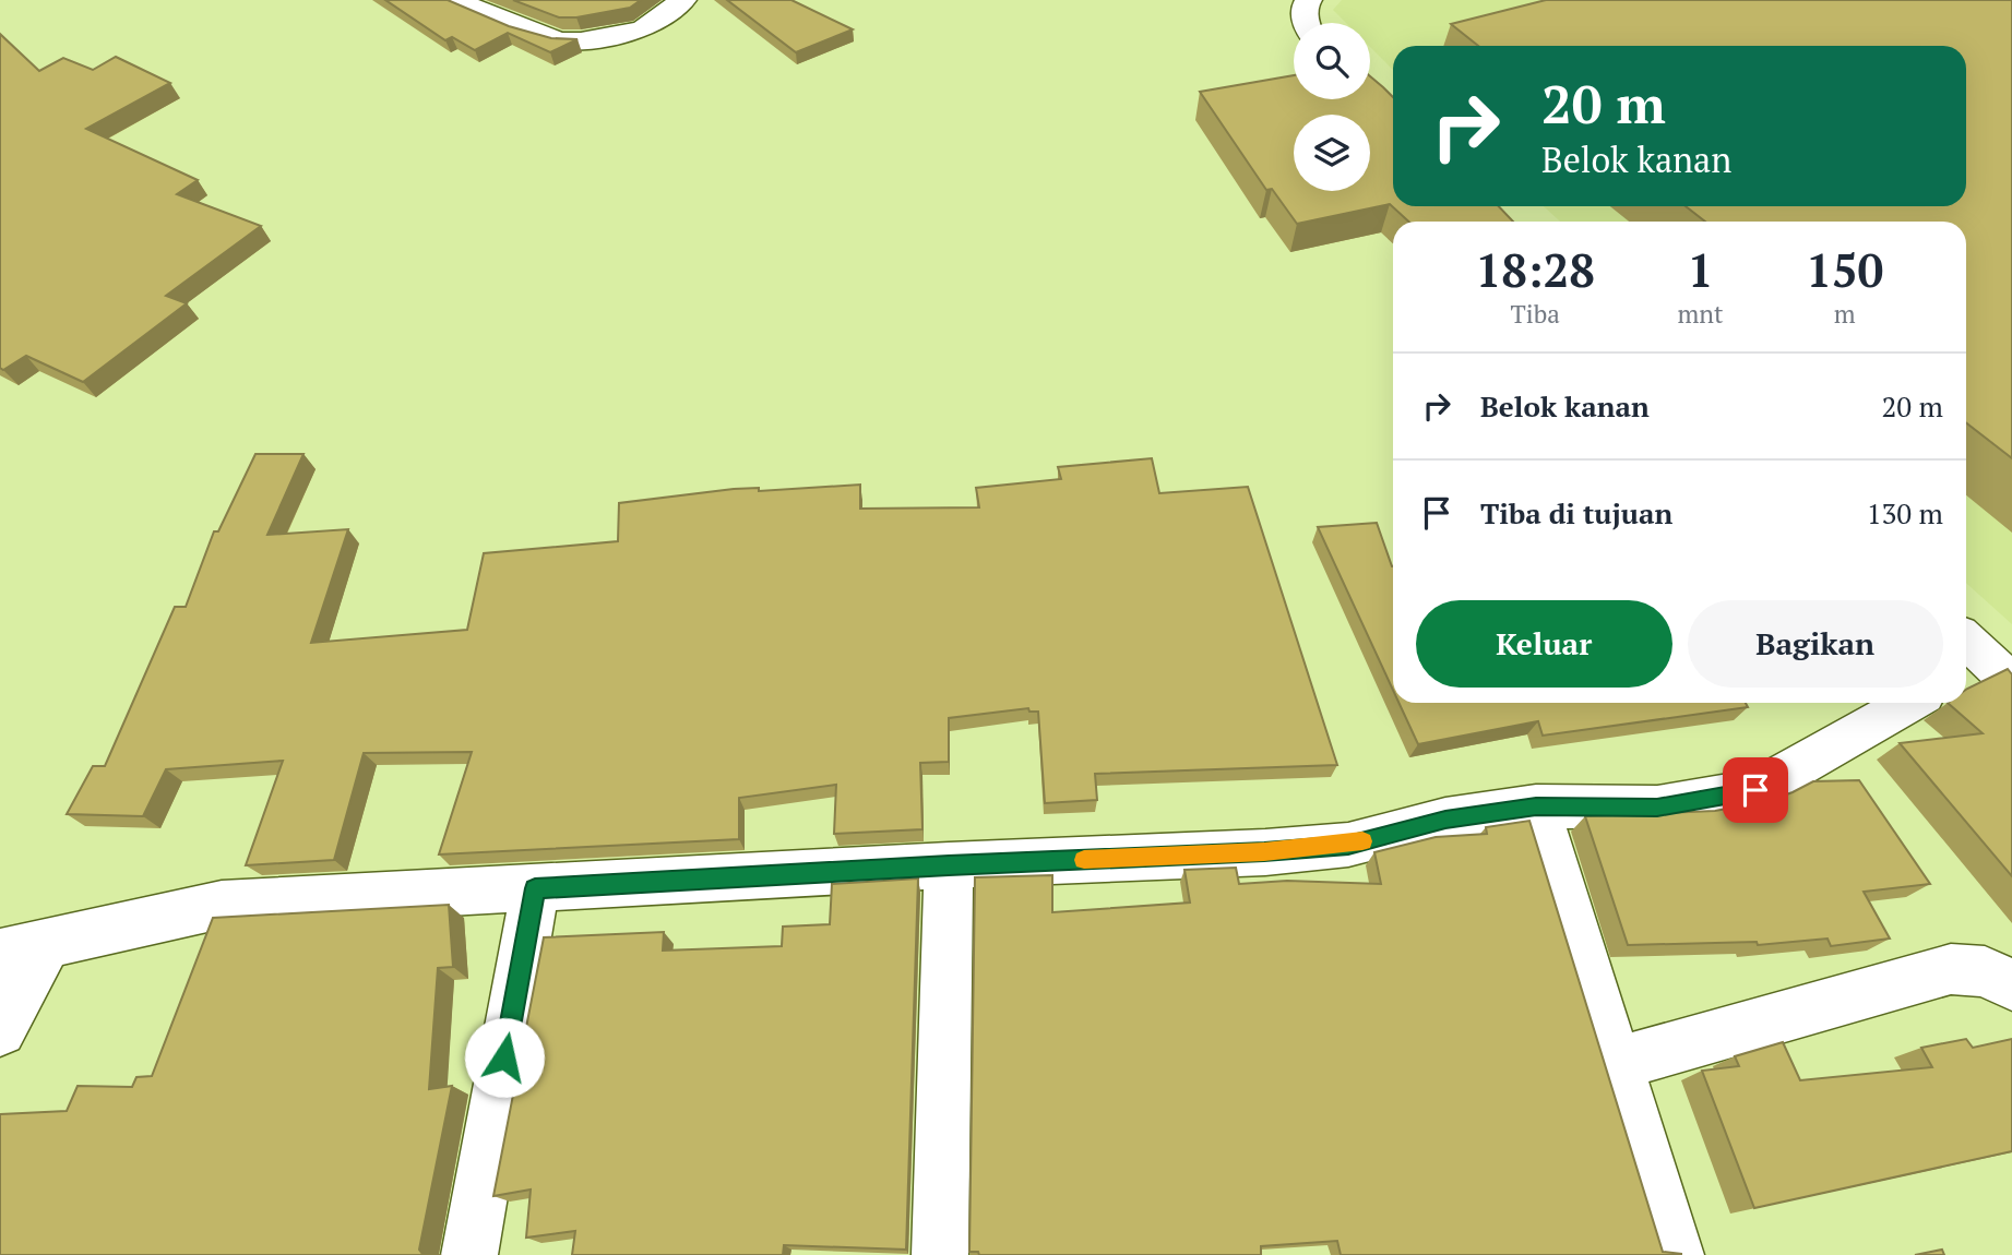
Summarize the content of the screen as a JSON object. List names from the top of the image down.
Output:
{
  "page": {
    "turn": ["20 m", "Belok kanan"],
    "eta": [
      "18:28",
      "Tiba",
      "1",
      "mnt",
      "150",
      "m"
    ],
    "list": [
      {
        "name": "Belok kanan",
        "value": "20 m"
      },
      {
        "name": "Tiba di tujuan",
        "value": "130 m"
      }
    ],
    "buttons": ["Keluar", "Bagikan"]
  }
}
